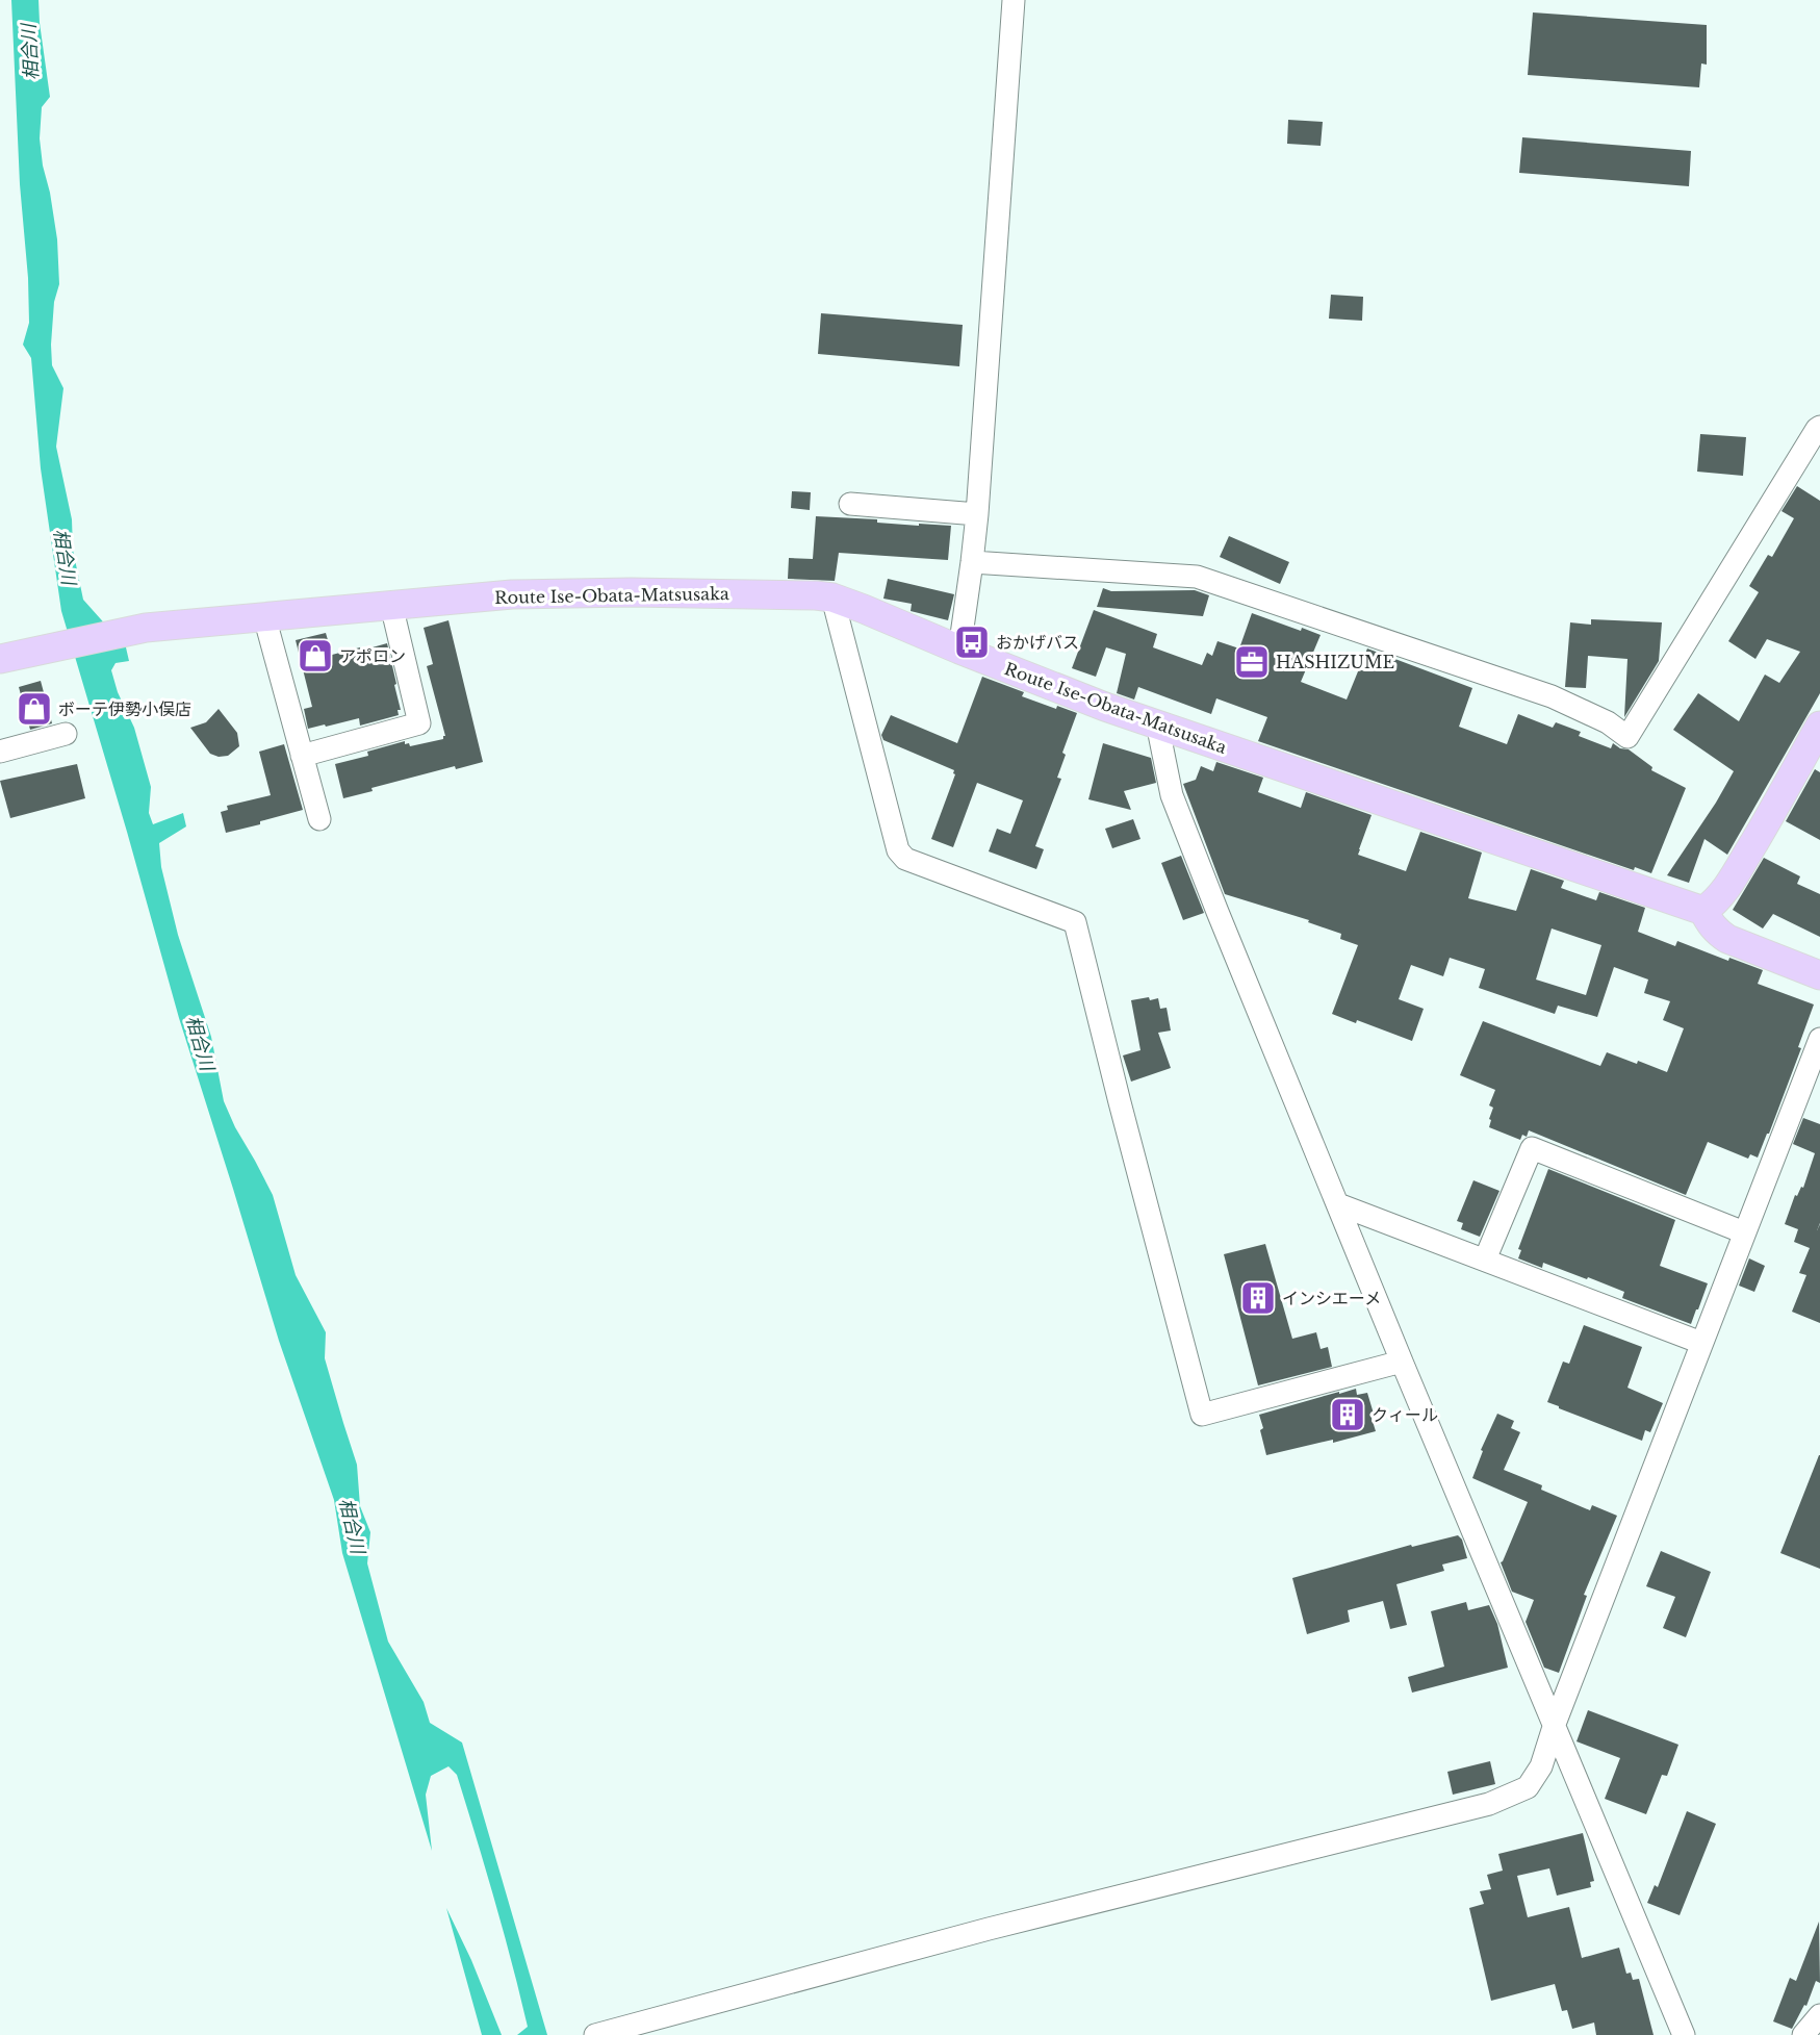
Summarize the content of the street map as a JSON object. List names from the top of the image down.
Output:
{
  "streets": {
    "main road": ["Route Ise-Obata-Matsusaka"]
  },
  "water": ["相合川"],
  "places": {
    "bus stop": ["おかげバス"],
    "shop": ["アポロン", "ボーテ伊勢小俣店"],
    "office": ["HASHIZUME"],
    "building": ["インシエーメ", "クィール"]
  }
}
